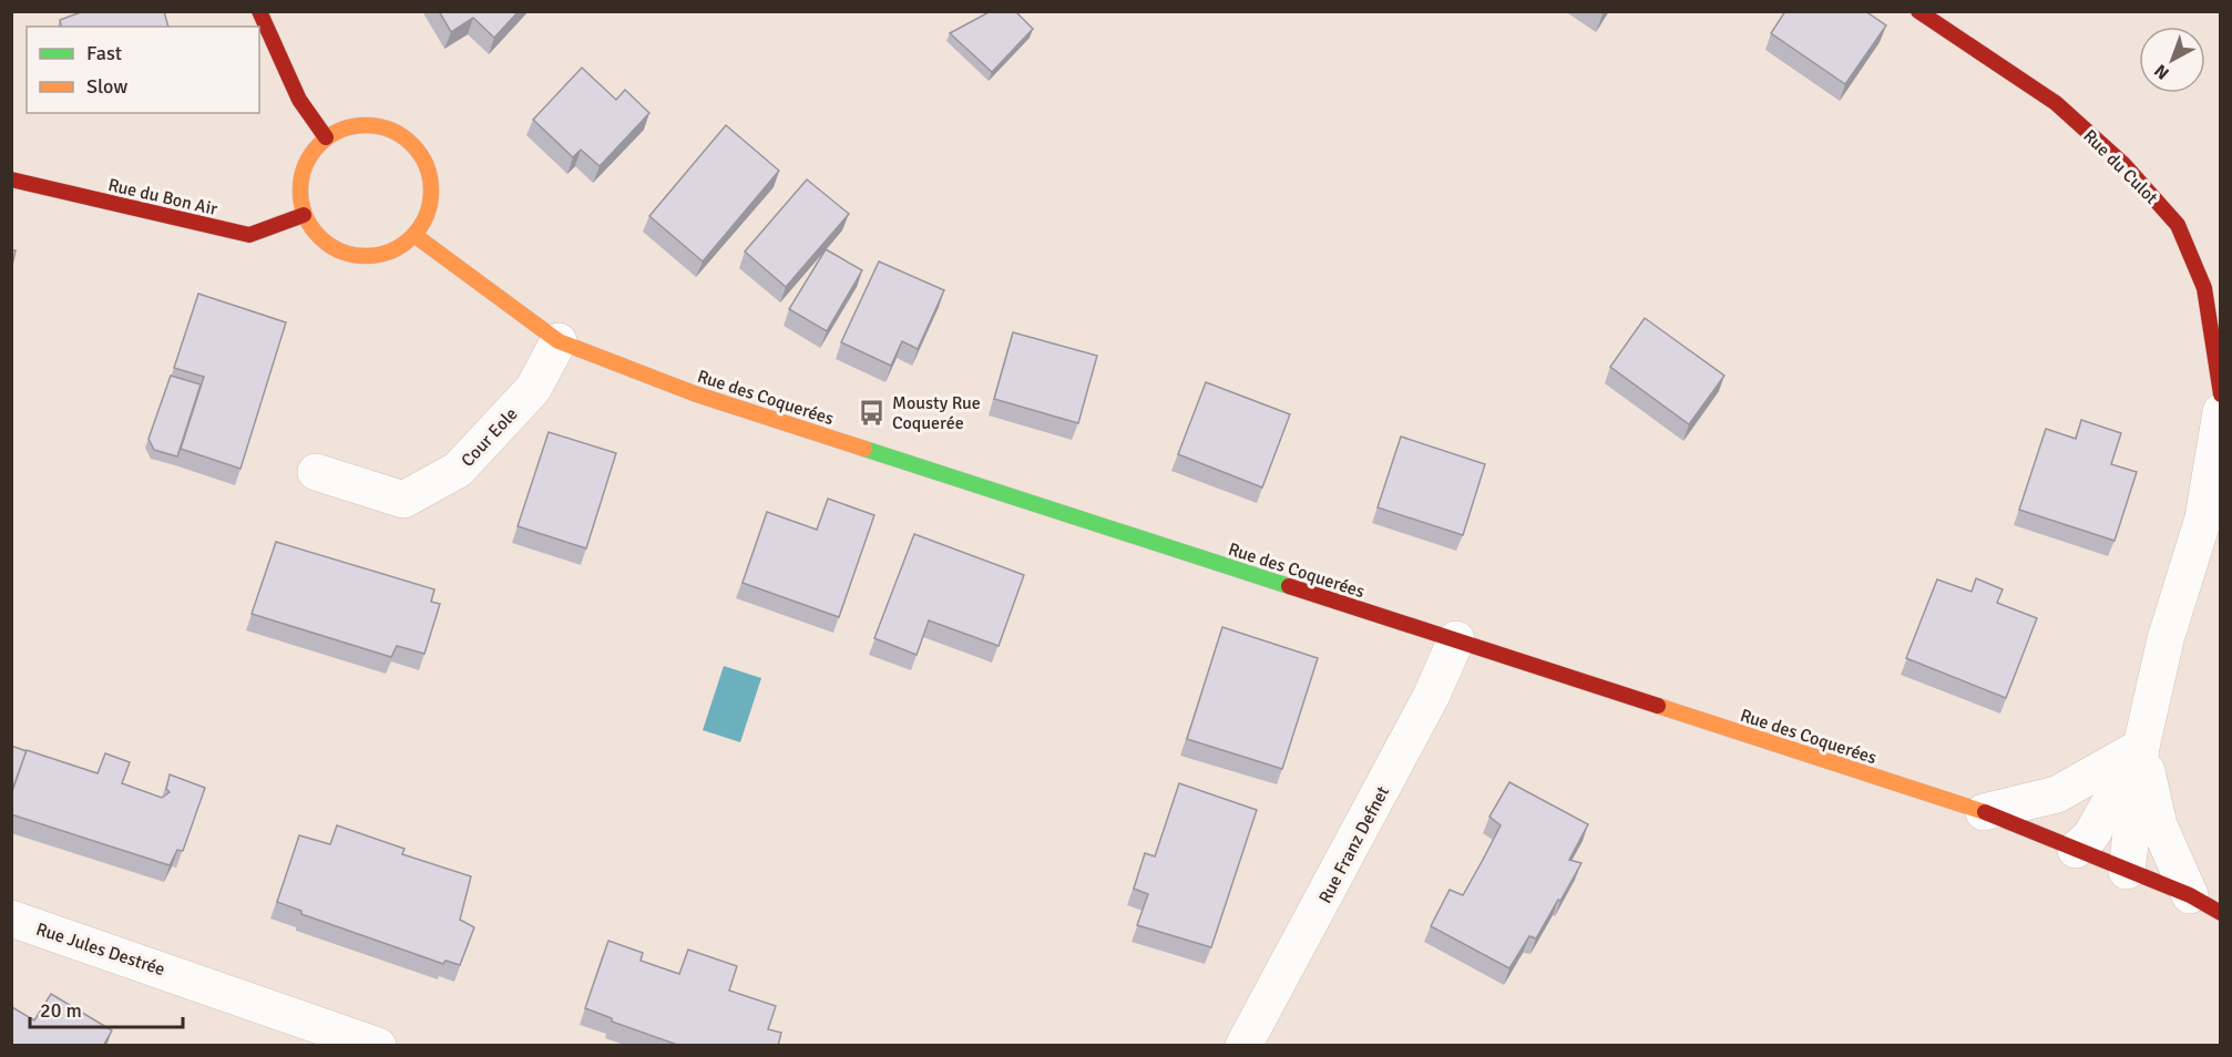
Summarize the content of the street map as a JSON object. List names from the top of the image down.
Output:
{
  "streets": {
    "street": [
      "Rue du Culot",
      "Rue du Bon Air",
      "Rue des Coquerées",
      "Cour Eole",
      "Rue Franz Defnet",
      "Rue Jules Destrée"
    ]
  },
  "crossings": [
    ["Rue du Bon Air", "Rue des Coquerées"],
    ["Rue des Coquerées", "Cour Eole"],
    ["Rue des Coquerées", "Rue Franz Defnet"]
  ],
  "places": {
    "bus stop": ["Mousty Rue Coquerée"]
  },
  "legend": ["Fast", "Slow"],
  "scale_bar": "20 m",
  "north": "bottom left"
}
